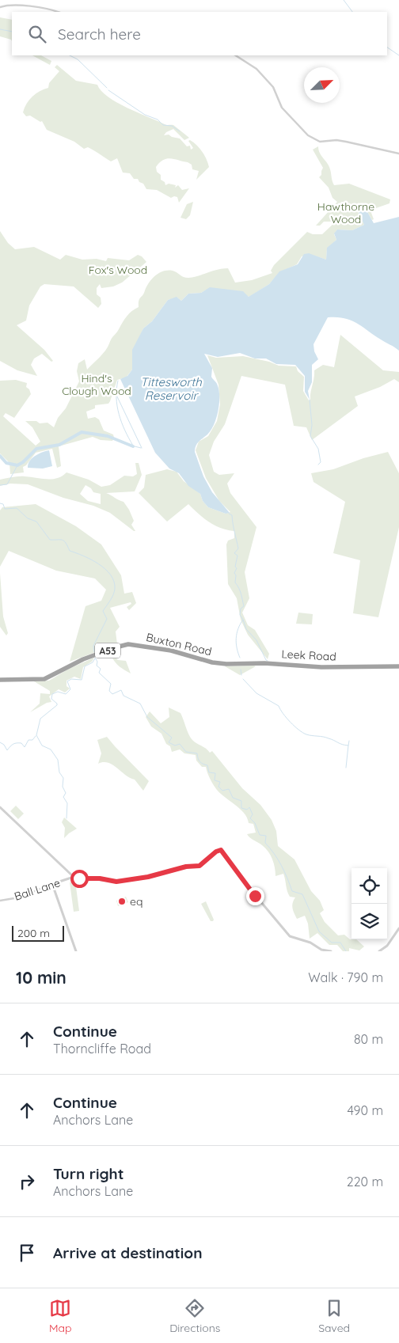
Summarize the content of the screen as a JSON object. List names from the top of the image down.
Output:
{
  "streets": {
    "highway": ["Buxton Road", "A53", "Leek Road"],
    "street": ["Ball Lane"]
  },
  "crossings": [
    ["Buxton Road", "Leek Road"]
  ],
  "water": ["Tittesworth Reservoir"],
  "parks": ["Hawthorne Wood", "Fox's Wood", "Hind's Clough Wood"],
  "places": ["eq"],
  "scale_bar": "200 m",
  "north": "top right",
  "page": {
    "search": "Search here",
    "scale": "200 m",
    "heading": ["10 min", "Walk · 790 m"],
    "list": [
      ["Continue", "Thorncliffe Road", "80 m"],
      ["Continue", "Anchors Lane", "490 m"],
      ["Turn right", "Anchors Lane", "220 m"],
      "Arrive at destination"
    ],
    "nav": ["Map", "Directions", "Saved"]
  }
}
